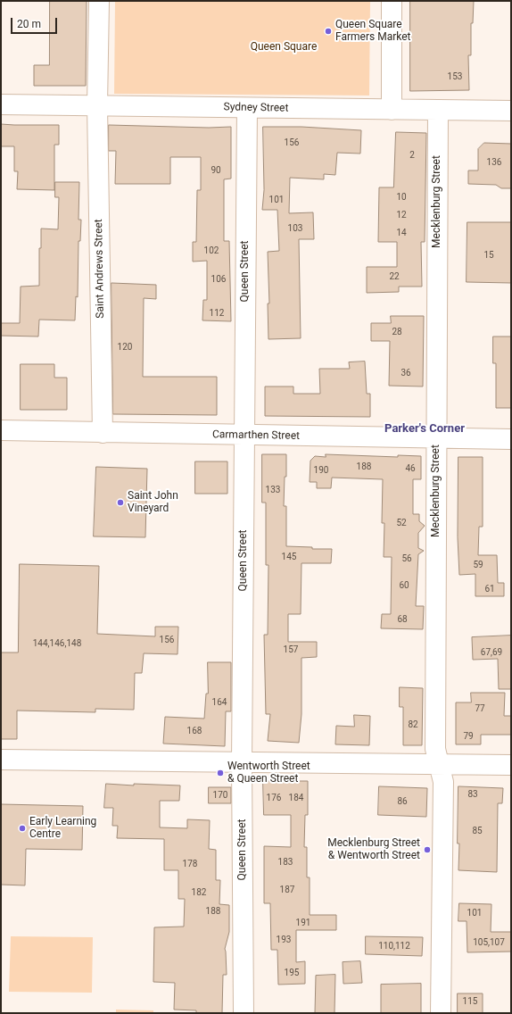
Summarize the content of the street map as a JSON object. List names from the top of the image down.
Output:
{
  "streets": {
    "street": [
      "Sydney Street",
      "Mecklenburg Street",
      "Saint Andrews Street",
      "Queen Street",
      "Carmarthen Street"
    ]
  },
  "crossings": [
    ["Sydney Street", "Mecklenburg Street"],
    ["Sydney Street", "Saint Andrews Street"],
    ["Sydney Street", "Queen Street"],
    ["Mecklenburg Street", "Carmarthen Street"],
    ["Saint Andrews Street", "Carmarthen Street"],
    ["Queen Street", "Carmarthen Street"]
  ],
  "districts": ["Parker's Corner"],
  "parks": ["Queen Square"],
  "places": [
    "Queen Square Farmers Market",
    "Saint John Vineyard",
    "Wentworth Street & Queen Street",
    "Early Learning Centre",
    "Mecklenburg Street & Wentworth Street"
  ],
  "house_numbers": [
    "153",
    "156",
    "2",
    "136",
    "90",
    "10",
    "101",
    "12",
    "103",
    "14",
    "102",
    "15",
    "22",
    "106",
    "112",
    "28",
    "120",
    "36",
    "188",
    "46",
    "190",
    "133",
    "52",
    "145",
    "56",
    "59",
    "60",
    "61",
    "68",
    "156",
    "144,146,148",
    "157",
    "67,69",
    "164",
    "77",
    "82",
    "168",
    "79",
    "83",
    "170",
    "176",
    "184",
    "86",
    "85",
    "183",
    "178",
    "187",
    "182",
    "188",
    "101",
    "191",
    "193",
    "105,107",
    "110,112",
    "195",
    "115"
  ],
  "scale_bar": "20 m"
}
